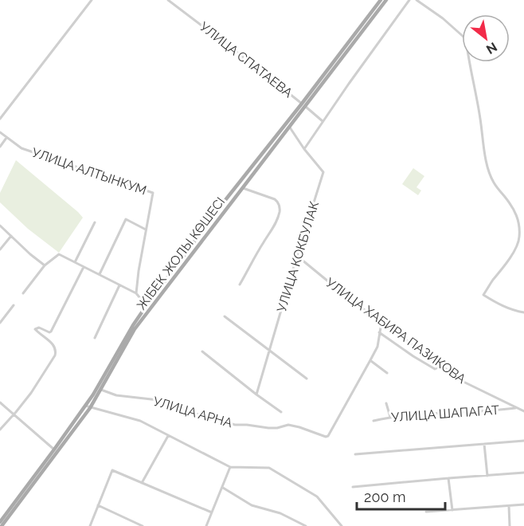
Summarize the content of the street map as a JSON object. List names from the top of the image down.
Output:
{
  "streets": {
    "main road": ["ЖІБЕК ЖОЛЫ КӨШЕСІ"],
    "street": [
      "УЛИЦА СПАТАЕВА",
      "УЛИЦА АЛТЫНКУМ",
      "УЛИЦА КОКБУЛАК",
      "УЛИЦА ХАБИРА ПАЗИКОВА",
      "УЛИЦА АРНА",
      "УЛИЦА ШАПАГАТ"
    ]
  },
  "crossings": [
    ["УЛИЦА СПАТАЕВА", "ЖІБЕК ЖОЛЫ КӨШЕСІ"],
    ["ЖІБЕК ЖОЛЫ КӨШЕСІ", "УЛИЦА КОКБУЛАК"],
    ["ЖІБЕК ЖОЛЫ КӨШЕСІ", "УЛИЦА АРНА"],
    ["УЛИЦА КОКБУЛАК", "УЛИЦА ХАБИРА ПАЗИКОВА"],
    ["УЛИЦА ХАБИРА ПАЗИКОВА", "УЛИЦА АРНА"],
    ["УЛИЦА ХАБИРА ПАЗИКОВА", "УЛИЦА ШАПАГАТ"]
  ],
  "scale_bar": "200 m",
  "north": "bottom right"
}
